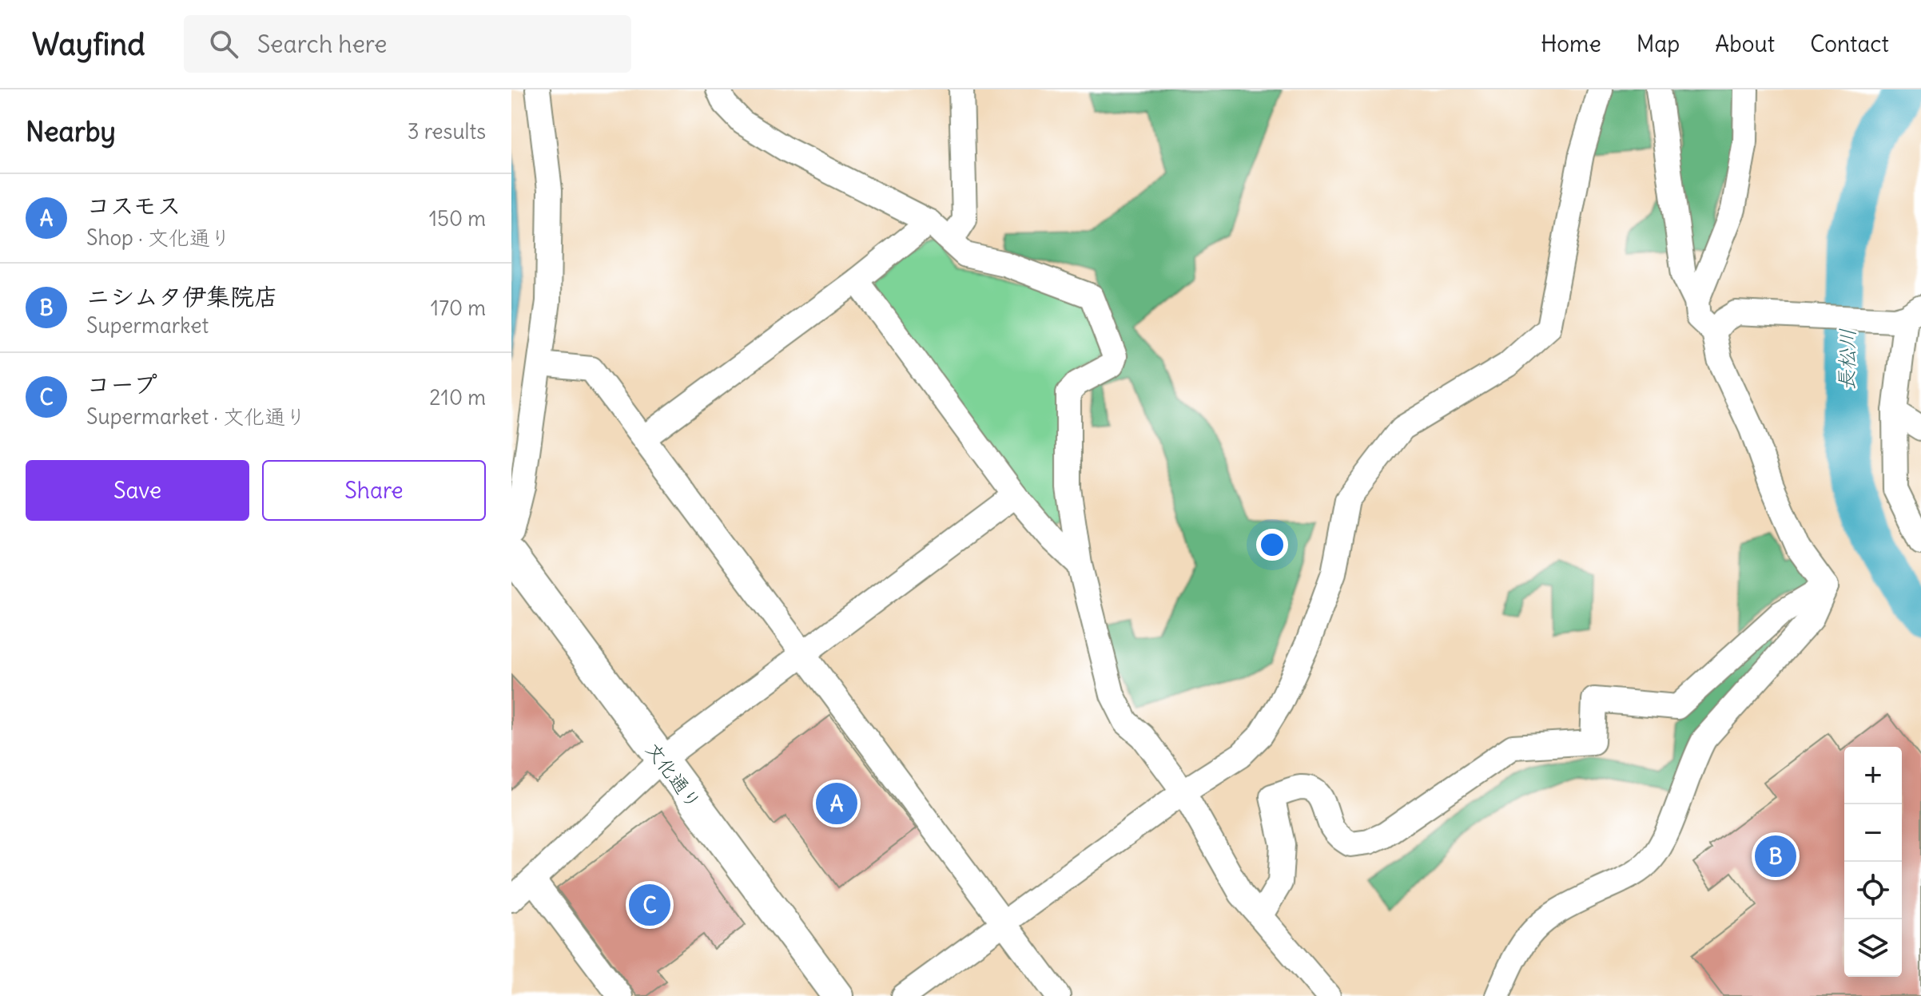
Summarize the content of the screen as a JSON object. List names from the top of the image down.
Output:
{
  "streets": {
    "street": ["文化通り"]
  },
  "water": ["長松川"],
  "page": {
    "header": "Wayfind",
    "search": "Search here",
    "nav": [
      "Home",
      "Map",
      "About",
      "Contact"
    ],
    "heading": ["Nearby", "3 results"],
    "list": [
      {
        "mark": "A",
        "name": "コスモス",
        "note": "Shop · 文化通り",
        "value": "150 m"
      },
      {
        "mark": "B",
        "name": "ニシムタ伊集院店",
        "note": "Supermarket",
        "value": "170 m"
      },
      {
        "mark": "C",
        "name": "コープ",
        "note": "Supermarket · 文化通り",
        "value": "210 m"
      }
    ],
    "buttons": ["Save", "Share"],
    "map_buttons": ["+", "−"],
    "pins": ["A", "B", "C"]
  }
}
